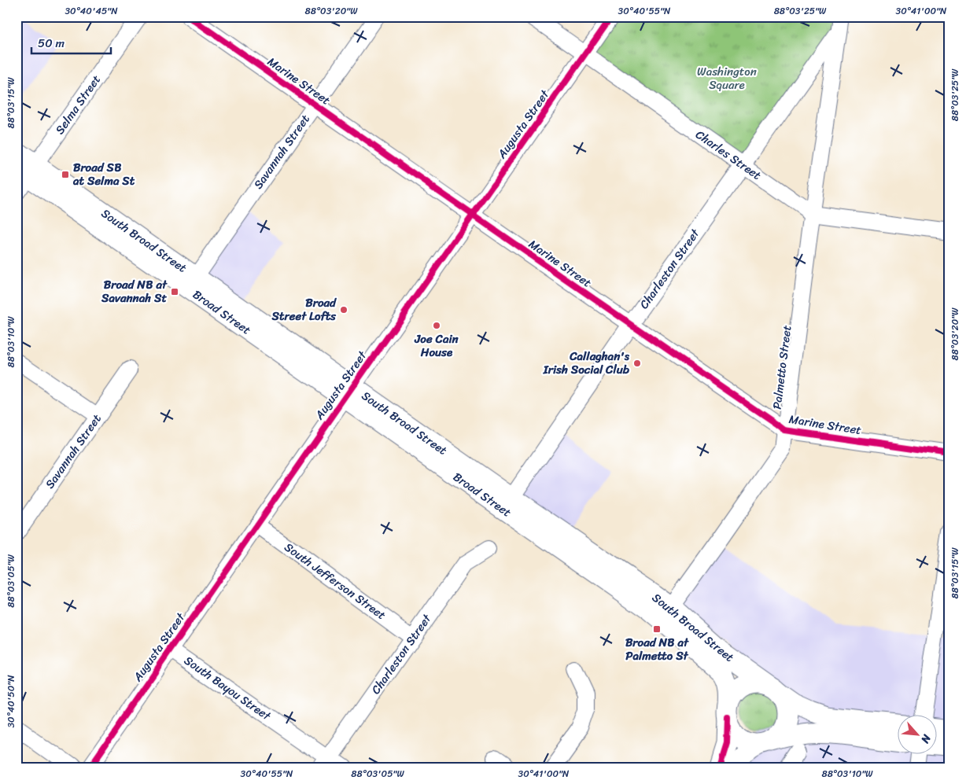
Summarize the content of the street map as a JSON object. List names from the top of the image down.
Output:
{
  "streets": {
    "main road": ["South Broad Street", "Broad Street"],
    "street": [
      "Marine Street",
      "Selma Street",
      "Augusta Street",
      "Savannah Street",
      "Charles Street",
      "Charleston Street",
      "Palmetto Street",
      "South Jefferson Street",
      "South Bayou Street"
    ]
  },
  "crossings": [
    ["Marine Street", "Augusta Street"],
    ["Marine Street", "Savannah Street"],
    ["Marine Street", "Charleston Street"],
    ["Marine Street", "Palmetto Street"],
    ["Selma Street", "Broad Street"],
    ["Augusta Street", "Charles Street"],
    ["Augusta Street", "Broad Street"],
    ["Augusta Street", "South Jefferson Street"],
    ["Augusta Street", "South Bayou Street"],
    ["Savannah Street", "Broad Street"],
    ["Charles Street", "Charleston Street"],
    ["Charles Street", "Palmetto Street"],
    ["South Broad Street", "Charleston Street"],
    ["South Broad Street", "Broad Street"],
    ["South Broad Street", "Palmetto Street"],
    ["Charleston Street", "Broad Street"],
    ["Charleston Street", "Palmetto Street"],
    ["Charleston Street", "South Jefferson Street"],
    ["Charleston Street", "South Bayou Street"]
  ],
  "parks": ["Washington Square"],
  "places": {
    "transit": ["Broad SB at Selma St", "Broad NB at Savannah St", "Broad NB at Palmetto St"],
    "other": ["Broad Street Lofts", "Joe Cain House", "Callaghan's Irish Social Club"]
  },
  "scale_bar": "50 m",
  "north": "bottom right",
  "coordinates": [
    "30°40'45\"N",
    "88°03'20\"W",
    "30°40'55\"N",
    "88°03'25\"W",
    "30°41'00\"N",
    "88°03'15\"W",
    "88°03'10\"W",
    "88°03'05\"W",
    "30°40'50\"N"
  ]
}
